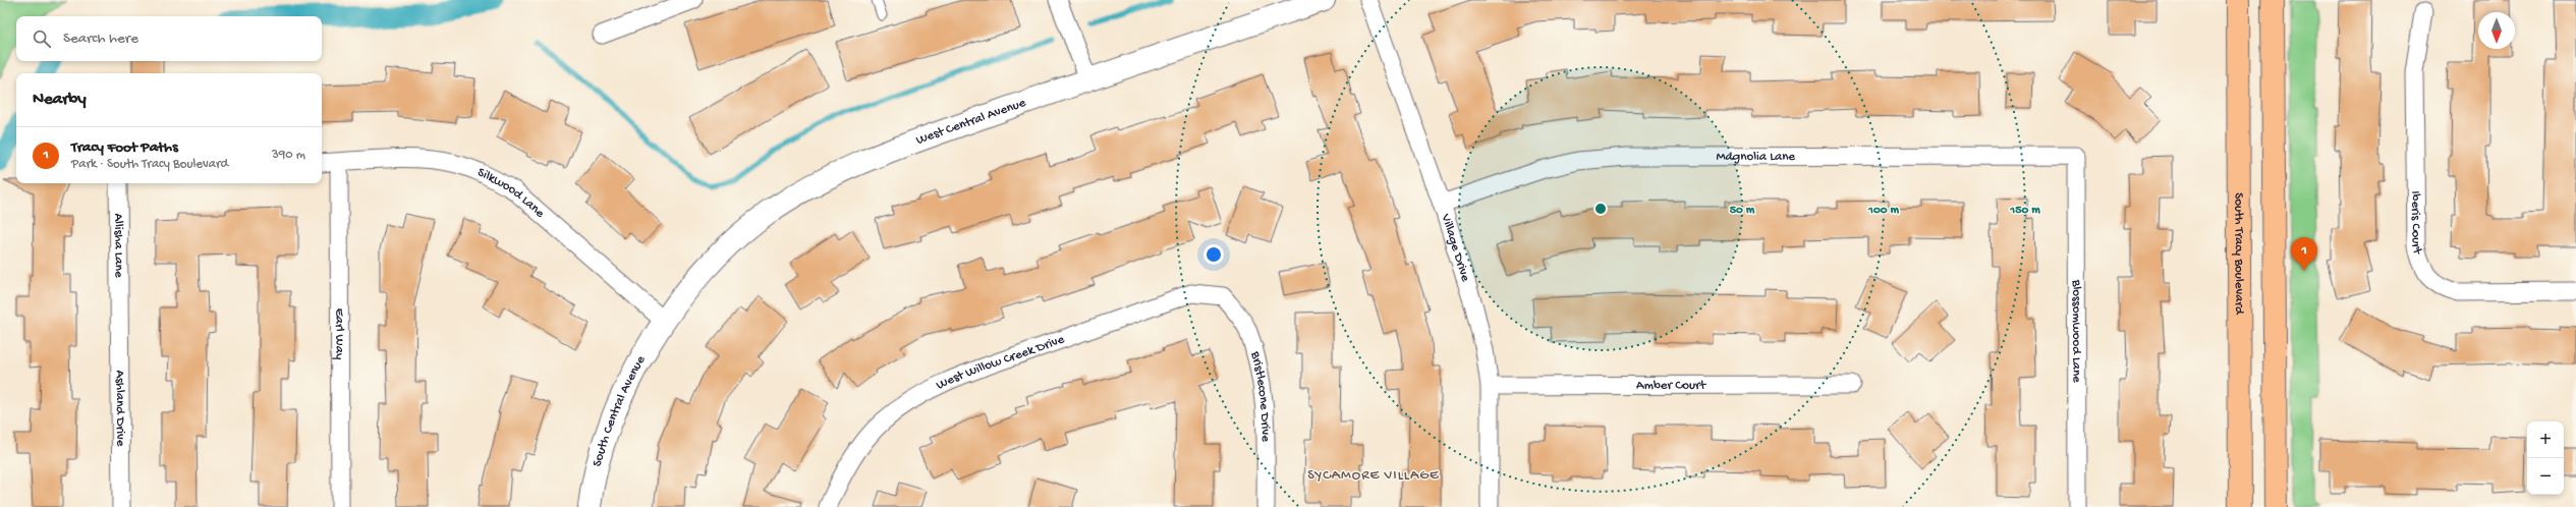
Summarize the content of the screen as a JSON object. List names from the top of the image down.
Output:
{
  "streets": {
    "main road": ["South Tracy Boulevard"],
    "street": [
      "West Central Avenue",
      "Magnolia Lane",
      "Silkwood Lane",
      "Iberis Court",
      "Allisha Lane",
      "Village Drive",
      "Blossomwood Lane",
      "Earl Way",
      "West Willow Creek Drive",
      "Amber Court",
      "Bristlecone Drive",
      "Ashland Drive",
      "South Central Avenue"
    ]
  },
  "crossings": [
    ["West Central Avenue", "Silkwood Lane"],
    ["West Central Avenue", "South Central Avenue"],
    ["Magnolia Lane", "Village Drive"],
    ["Magnolia Lane", "Blossomwood Lane"],
    ["Silkwood Lane", "Earl Way"],
    ["Silkwood Lane", "South Central Avenue"],
    ["Allisha Lane", "Ashland Drive"],
    ["Village Drive", "Amber Court"],
    ["West Willow Creek Drive", "Bristlecone Drive"]
  ],
  "districts": ["SYCAMORE VILLAGE"],
  "north": "bottom",
  "page": {
    "search": "Search here",
    "heading": "Nearby",
    "list": [
      {
        "mark": "1",
        "name": "Tracy Foot Paths",
        "note": "Park · South Tracy Boulevard",
        "value": "390 m"
      }
    ],
    "pins": "1",
    "map_buttons": ["+", "−"]
  },
  "rings": ["50 m", "100 m", "150 m"]
}
